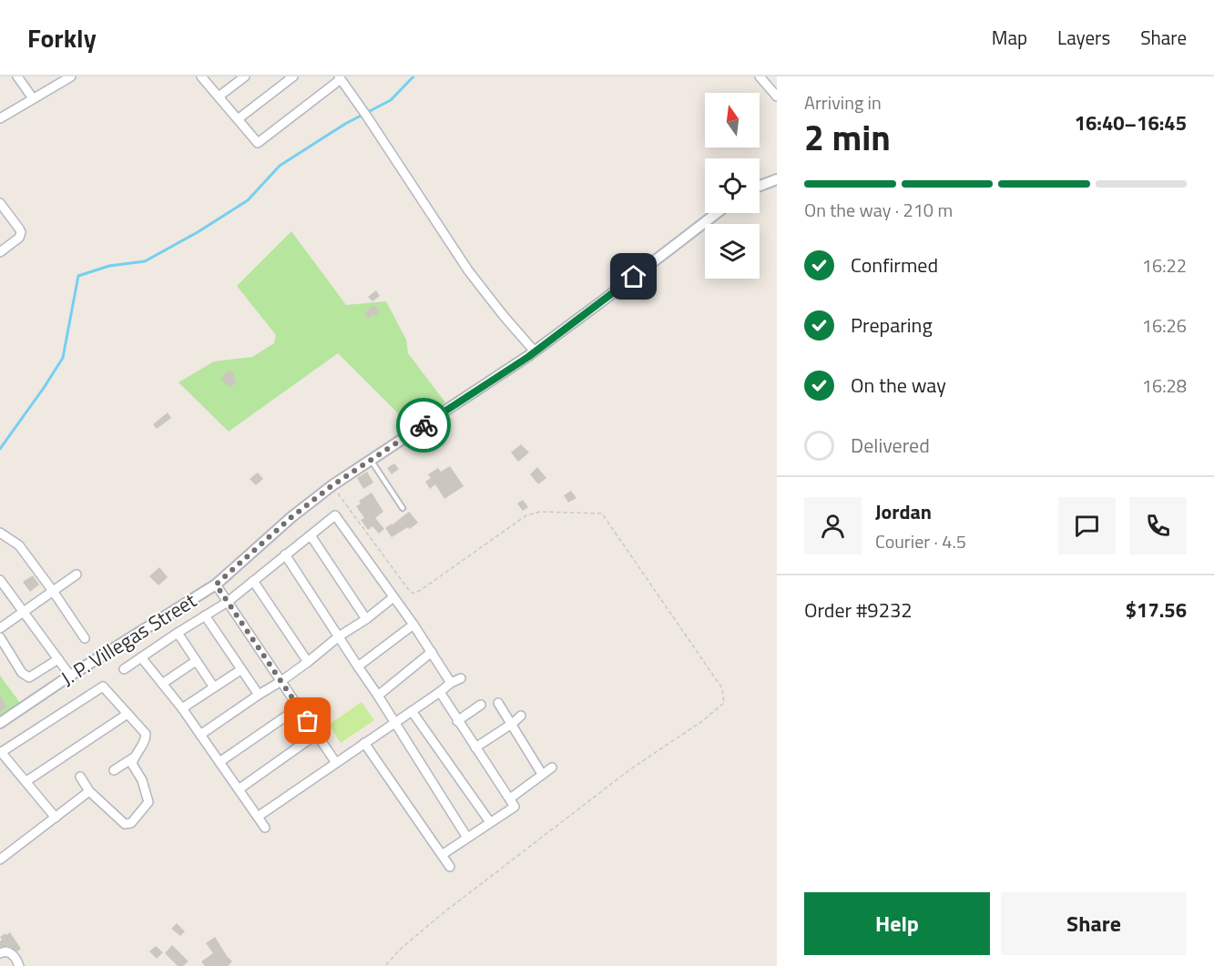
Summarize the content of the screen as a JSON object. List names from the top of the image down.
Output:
{
  "streets": {
    "street": ["J. P. Villegas Street"]
  },
  "north": "top",
  "page": {
    "header": "Forkly",
    "nav": ["Map", "Layers", "Share"],
    "heading": ["2 min", "Arriving in", "16:40–16:45"],
    "panel": [
      "Jordan",
      "Courier · 4.5",
      "Order #9232",
      "$17.56"
    ],
    "bar": "On the way · 210 m",
    "list": [
      ["Confirmed", "16:22"],
      ["Preparing", "16:26"],
      ["On the way", "16:28"],
      "Delivered"
    ],
    "buttons": ["Help", "Share"]
  }
}
